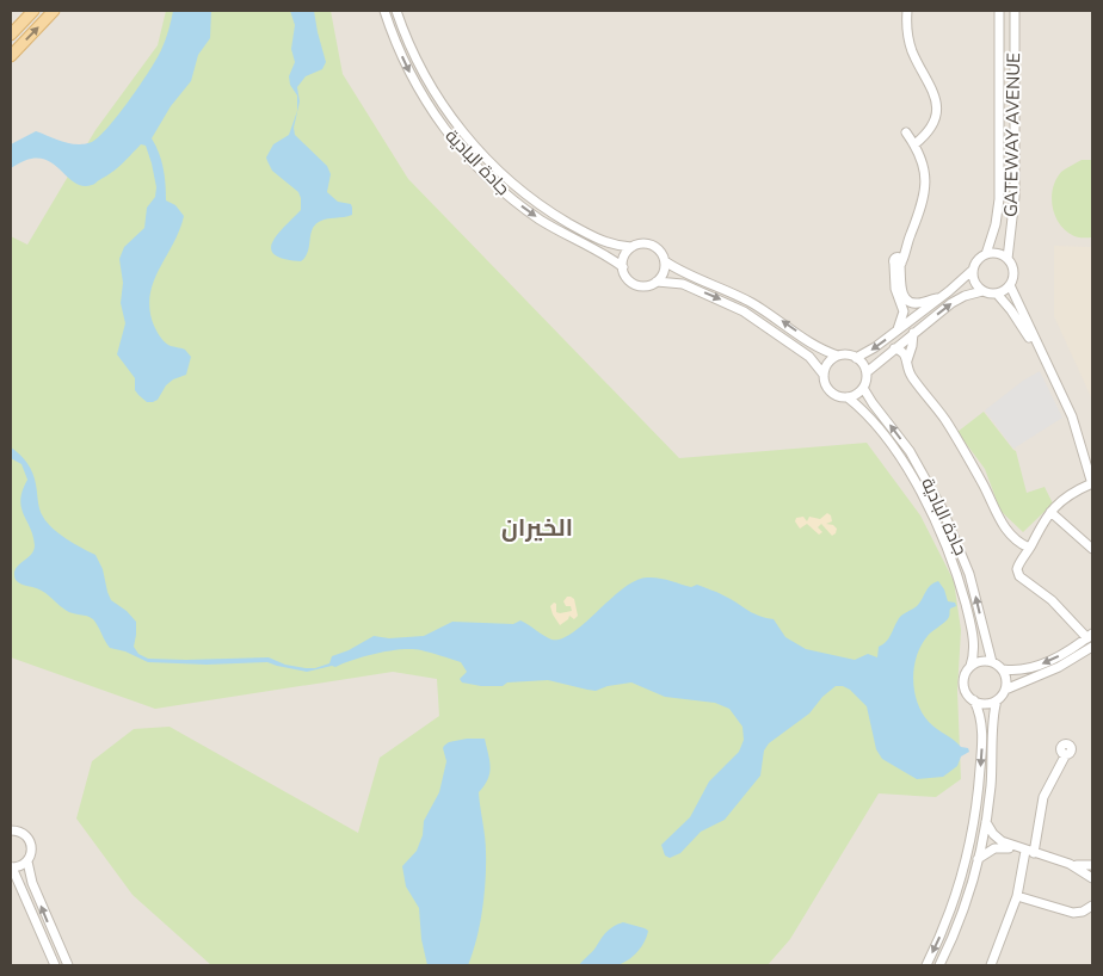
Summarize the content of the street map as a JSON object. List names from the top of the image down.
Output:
{
  "streets": {
    "street": ["GATEWAY AVENUE", "جادة البادية"]
  },
  "districts": ["الخيران"]
}
